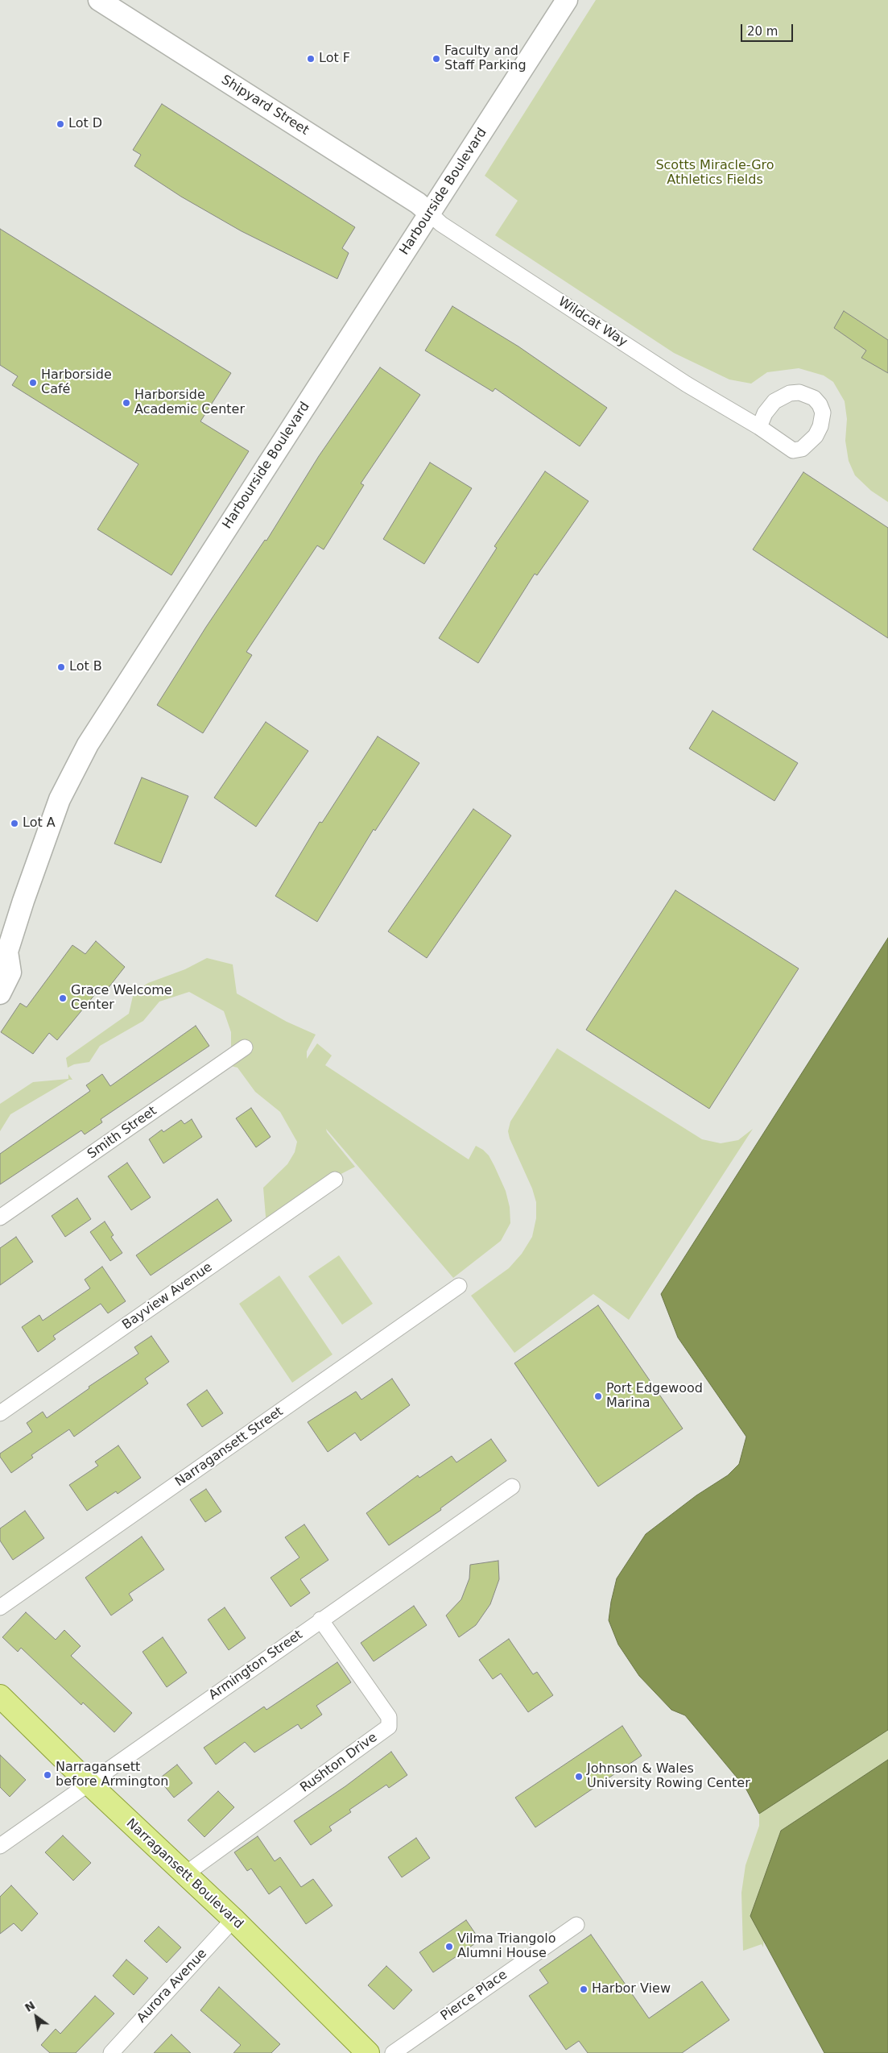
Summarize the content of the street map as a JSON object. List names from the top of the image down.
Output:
{
  "streets": {
    "main road": ["Narragansett Boulevard"],
    "street": [
      "Shipyard Street",
      "Harbourside Boulevard",
      "Wildcat Way",
      "Smith Street",
      "Bayview Avenue",
      "Narragansett Street",
      "Armington Street",
      "Rushton Drive",
      "Aurora Avenue",
      "Pierce Place"
    ]
  },
  "crossings": [
    ["Shipyard Street", "Harbourside Boulevard"],
    ["Shipyard Street", "Wildcat Way"],
    ["Harbourside Boulevard", "Wildcat Way"],
    ["Armington Street", "Rushton Drive"],
    ["Armington Street", "Narragansett Boulevard"],
    ["Rushton Drive", "Narragansett Boulevard"],
    ["Narragansett Boulevard", "Aurora Avenue"]
  ],
  "parks": ["Scotts Miracle-Gro Athletics Fields"],
  "places": [
    "Lot F",
    "Faculty and Staff Parking",
    "Lot D",
    "Harborside Café",
    "Harborside Academic Center",
    "Lot B",
    "Lot A",
    "Grace Welcome Center",
    "Port Edgewood Marina",
    "Narragansett before Armington",
    "Johnson & Wales University Rowing Center",
    "Vilma Triangolo Alumni House",
    "Harbor View"
  ],
  "scale_bar": "20 m",
  "north": "top left"
}
